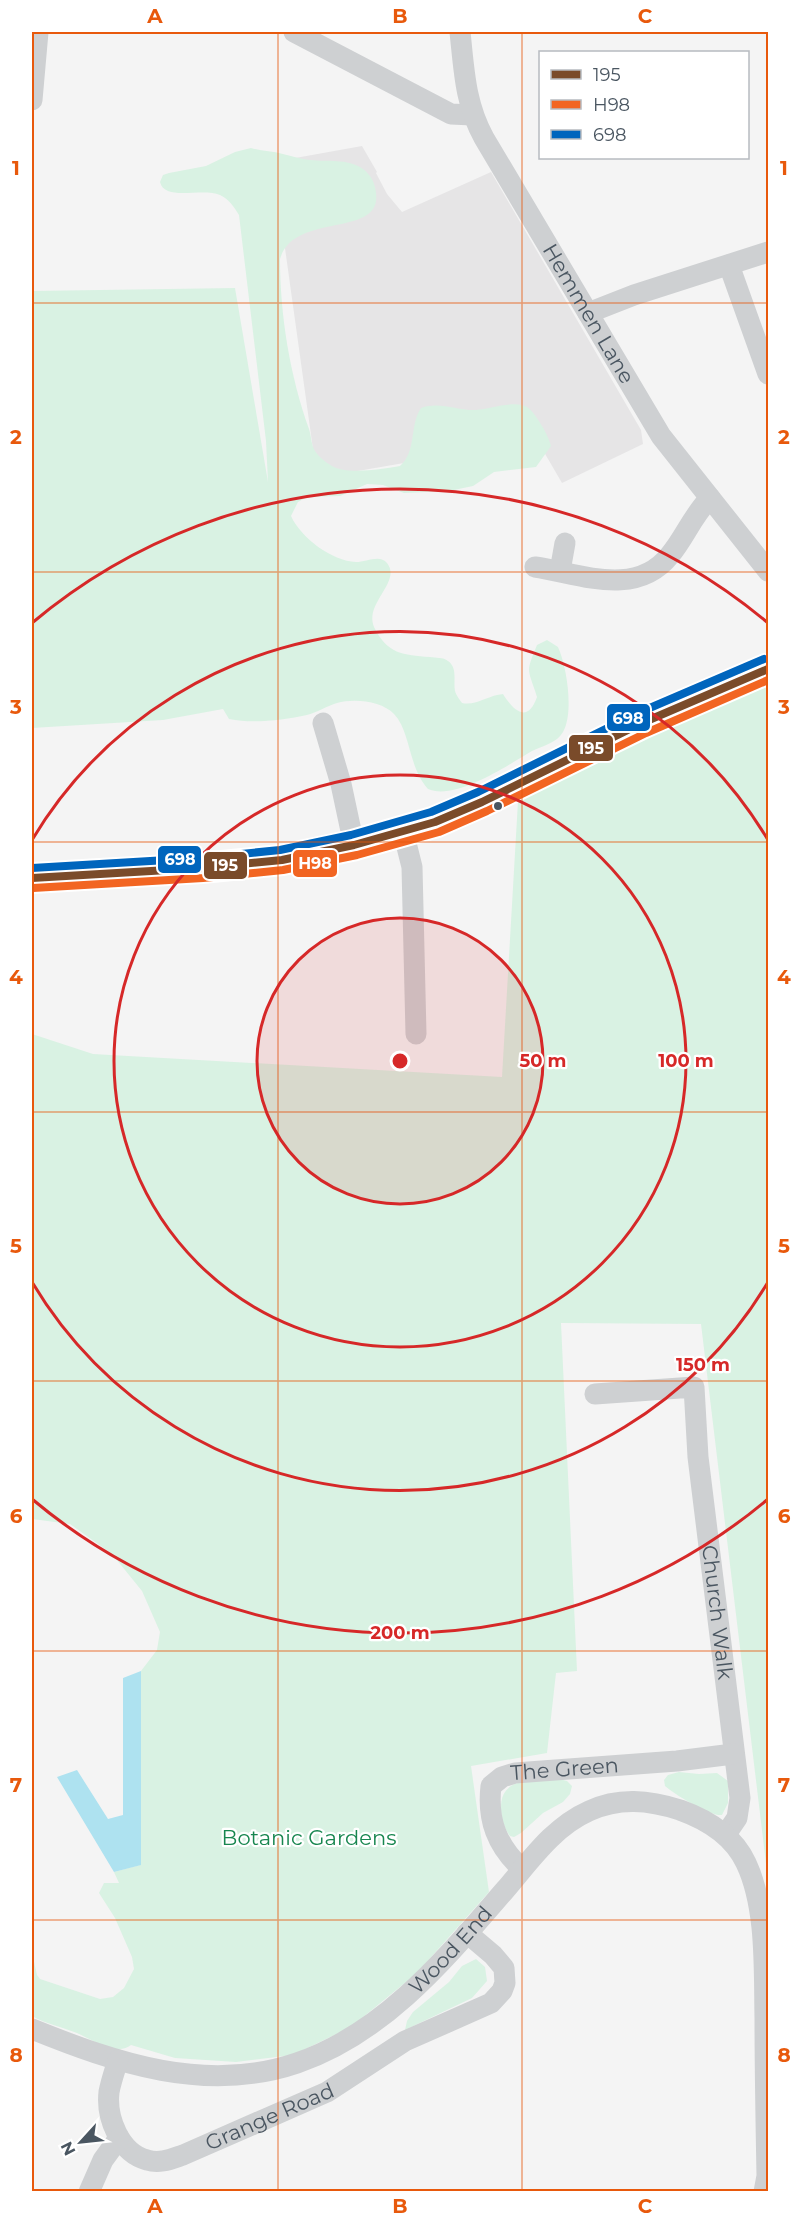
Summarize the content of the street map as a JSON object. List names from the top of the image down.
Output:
{
  "streets": {
    "street": [
      "Hemmen Lane",
      "Church Walk",
      "The Green",
      "Wood End",
      "Grange Road"
    ]
  },
  "crossings": [
    ["Church Walk", "The Green"],
    ["Church Walk", "Wood End"],
    ["The Green", "Wood End"],
    ["Wood End", "Grange Road"]
  ],
  "parks": ["Botanic Gardens"],
  "lines": ["transit line 698", "transit line 195", "transit line H98"],
  "legend": ["195", "H98", "698"],
  "north": "bottom left",
  "grid": {
    "columns": ["A", "B", "C"],
    "rows": [
      "1",
      "2",
      "3",
      "4",
      "5",
      "6",
      "7",
      "8"
    ]
  },
  "rings": [
    "50 m",
    "100 m",
    "150 m",
    "200 m"
  ]
}
